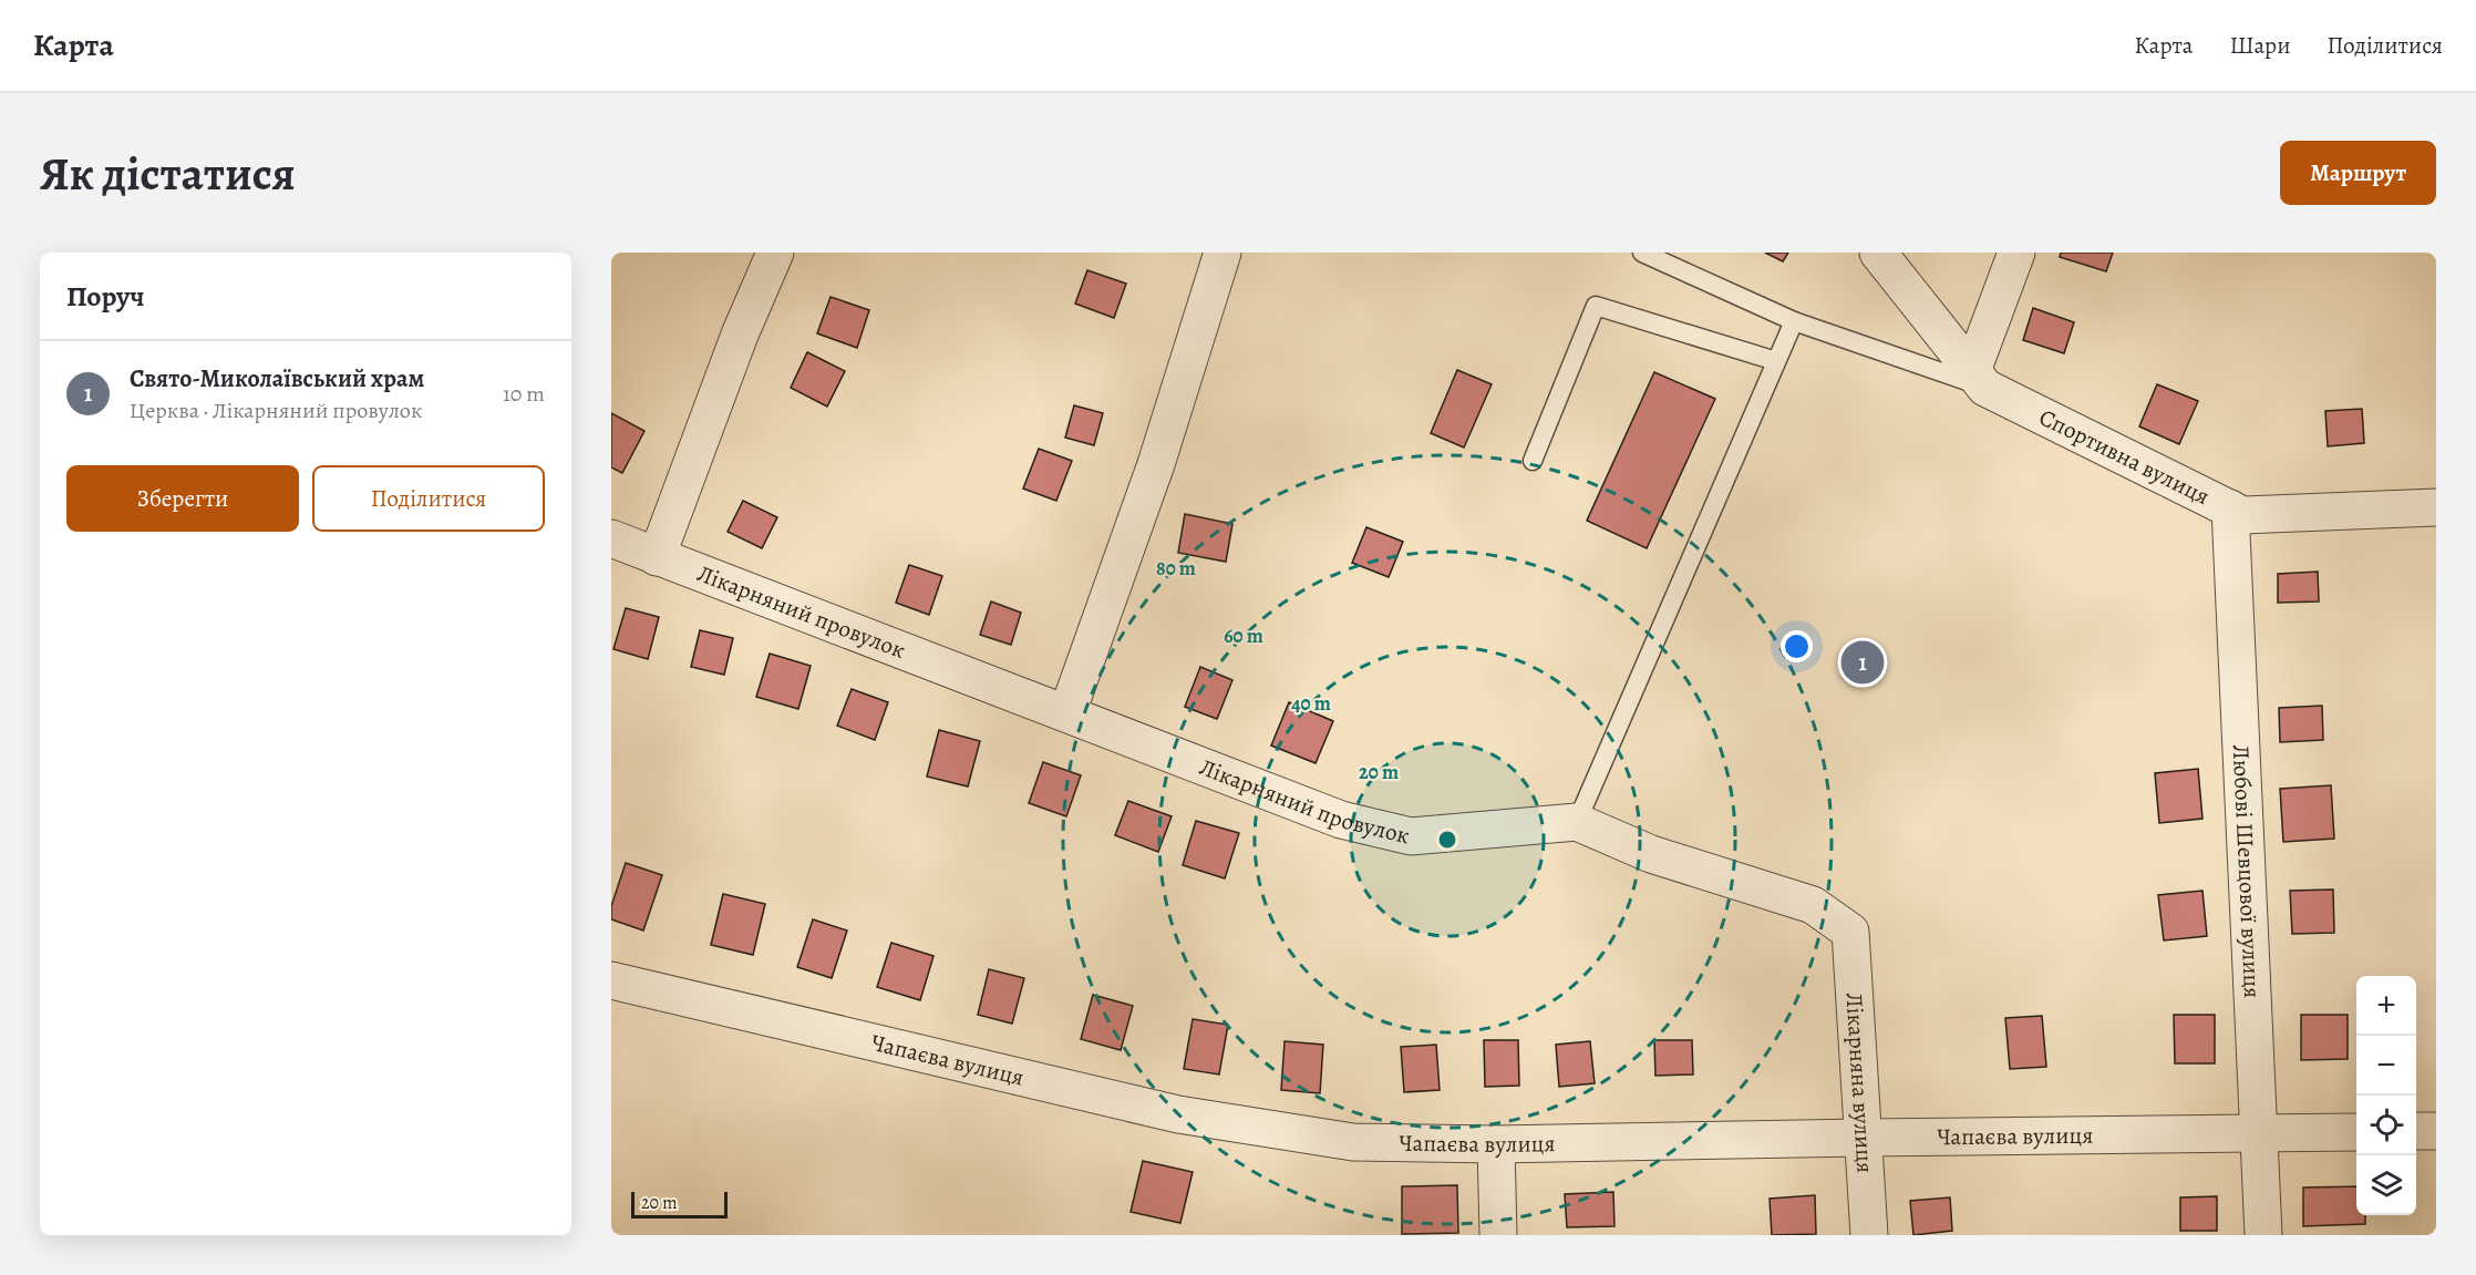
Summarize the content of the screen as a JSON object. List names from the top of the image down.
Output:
{
  "streets": {
    "street": [
      "Спортивна вулиця",
      "Лікарняний провулок",
      "Любові Шевцової вулиця",
      "Чапаєва вулиця",
      "Лікарняна вулиця"
    ]
  },
  "crossings": [
    ["Спортивна вулиця", "Любові Шевцової вулиця"],
    ["Лікарняний провулок", "Лікарняна вулиця"],
    ["Любові Шевцової вулиця", "Чапаєва вулиця"],
    ["Чапаєва вулиця", "Лікарняна вулиця"]
  ],
  "scale_bar": "20 m",
  "page": {
    "header": "Карта",
    "nav": ["Карта", "Шари", "Поділитися"],
    "buttons": [
      "Маршрут",
      ["Зберегти", "Поділитися"]
    ],
    "title": "Як дістатися",
    "heading": "Поруч",
    "list": [
      {
        "mark": "1",
        "name": "Свято-Миколаївський храм",
        "note": "Церква · Лікарняний провулок",
        "value": "10 m"
      }
    ],
    "pins": "1",
    "map_buttons": ["+", "−"],
    "scale": "20 m"
  },
  "rings": [
    "80 m",
    "60 m",
    "40 m",
    "20 m"
  ]
}
